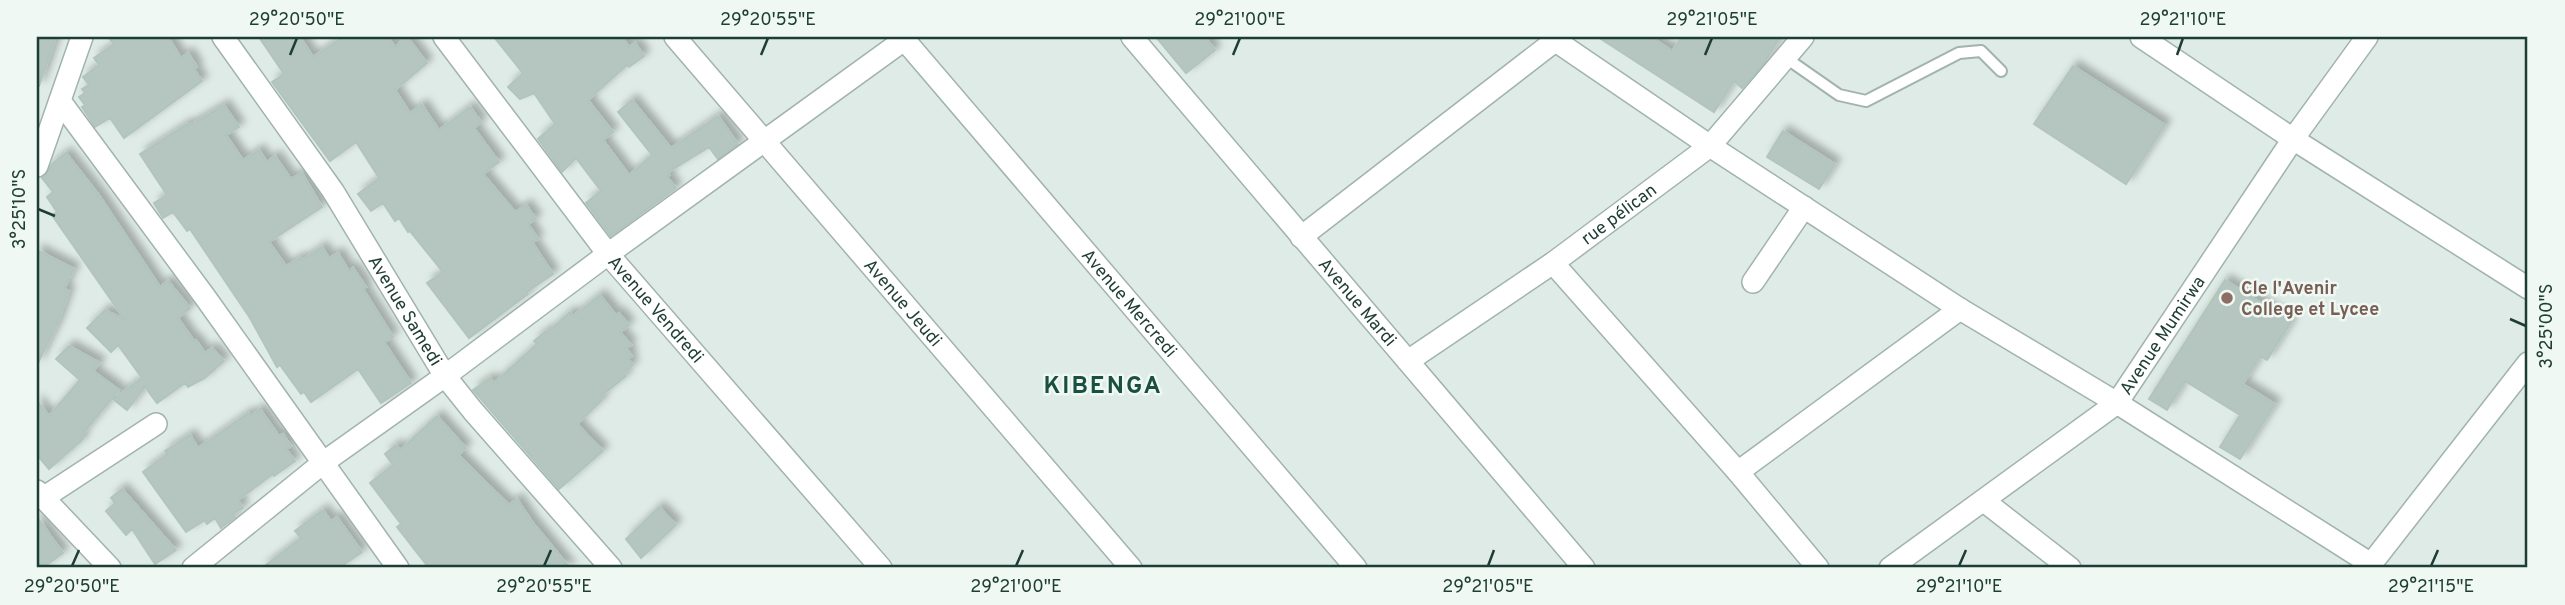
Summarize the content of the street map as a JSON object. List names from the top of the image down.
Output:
{
  "streets": {
    "street": [
      "rue pélican",
      "Avenue Mercredi",
      "Avenue Jeudi",
      "Avenue Mardi",
      "Avenue Vendredi",
      "Avenue Samedi",
      "Avenue Mumirwa"
    ]
  },
  "crossings": [
    ["rue pélican", "Avenue Mardi"]
  ],
  "districts": ["KIBENGA"],
  "places": ["Cle l'Avenir College et Lycee"],
  "coordinates": [
    "29°20'50\"E",
    "29°20'55\"E",
    "29°21'00\"E",
    "29°21'05\"E",
    "29°21'10\"E",
    "3°25'10\"S",
    "3°25'00\"S",
    "29°21'15\"E"
  ]
}
